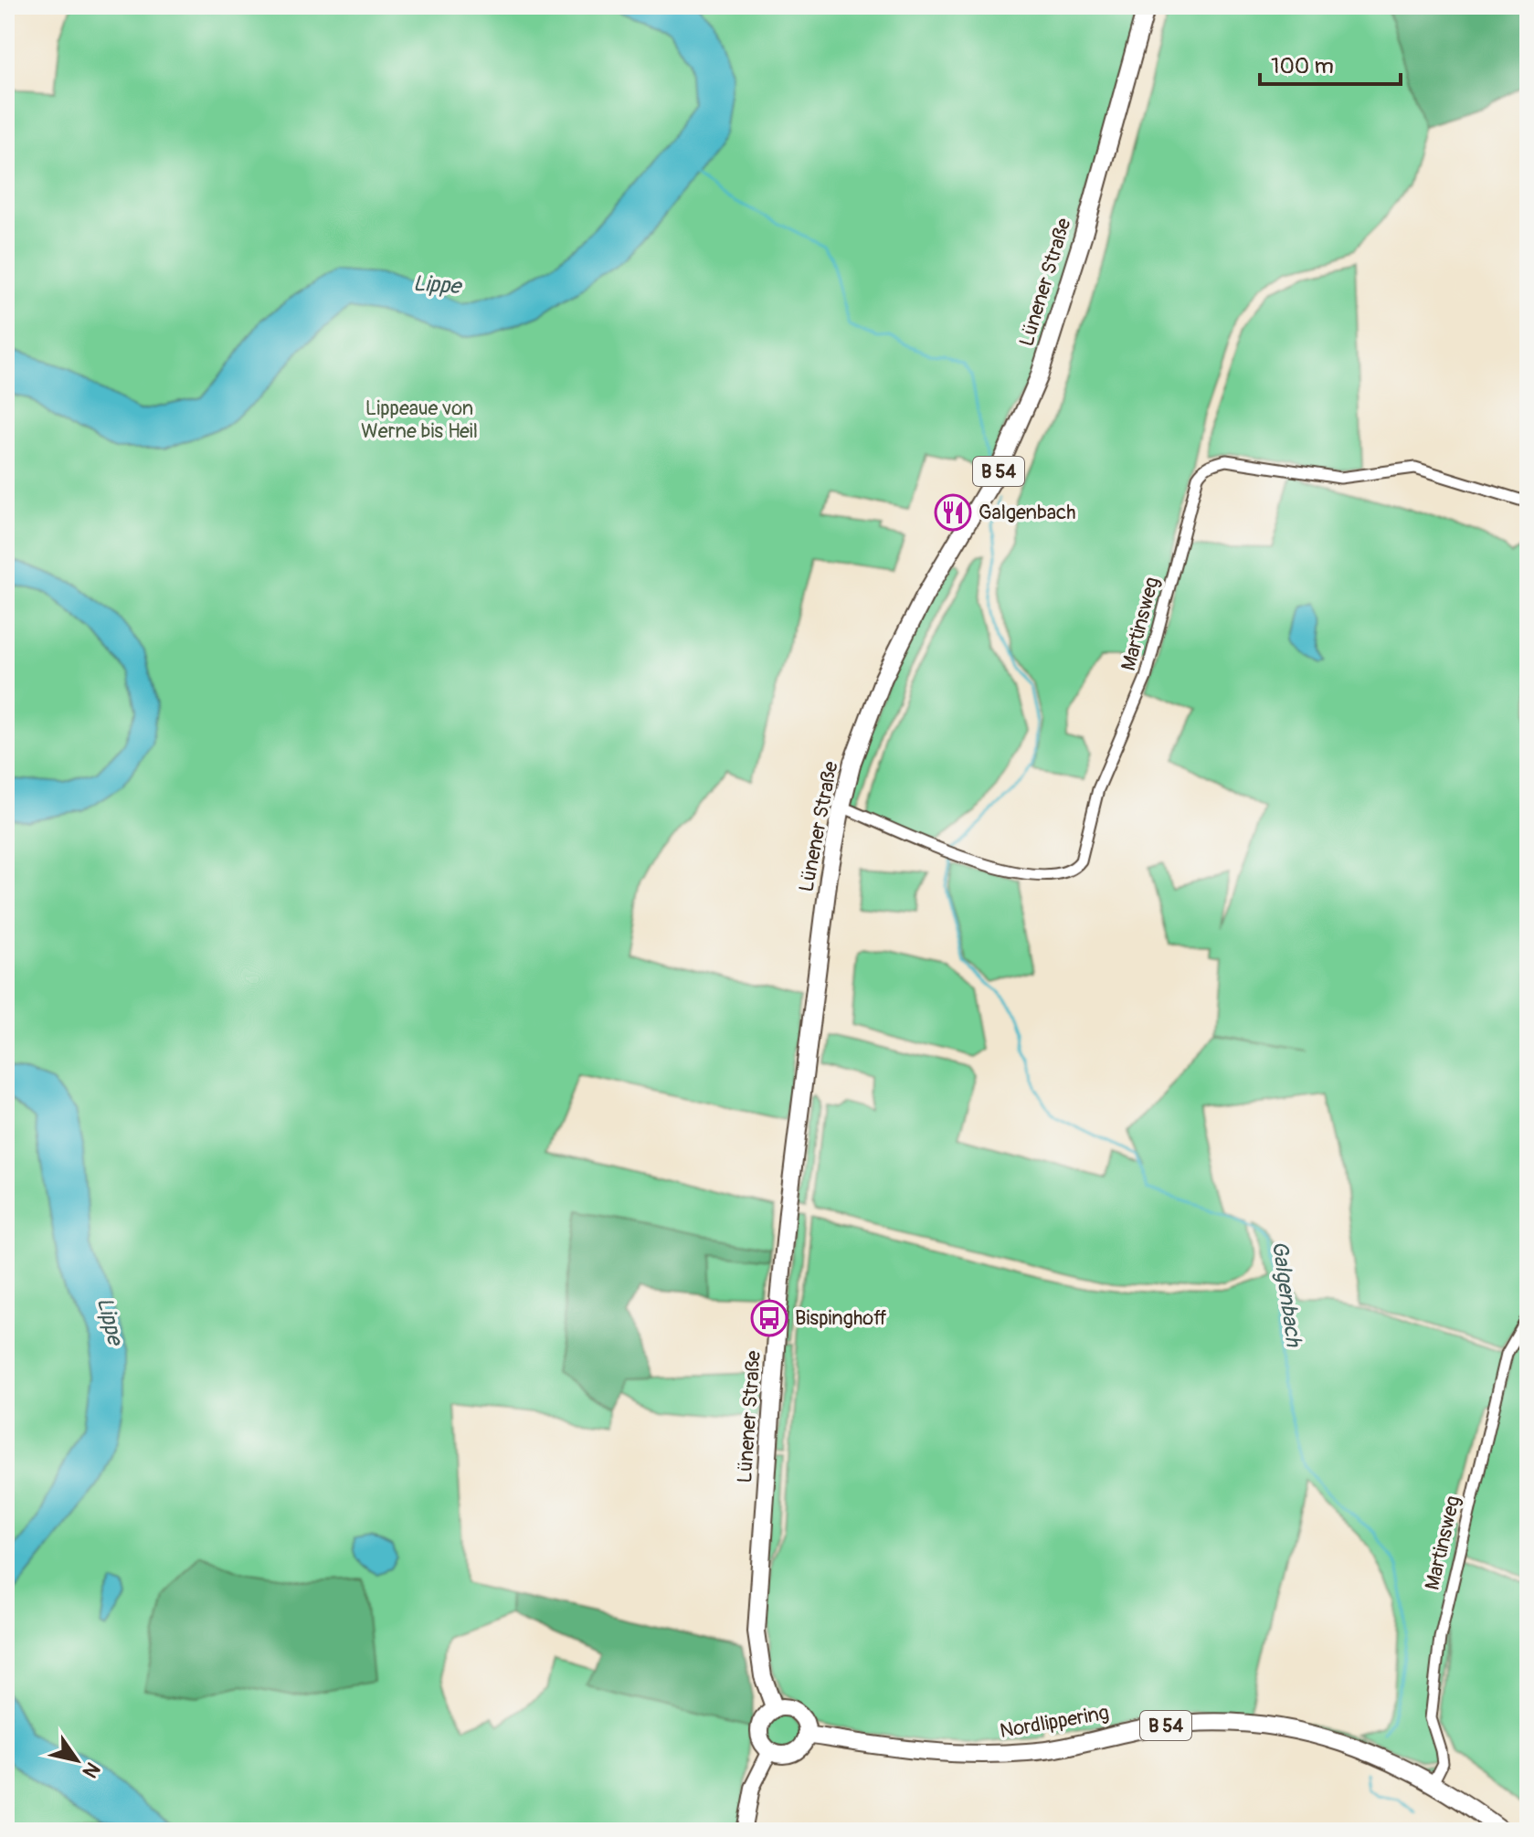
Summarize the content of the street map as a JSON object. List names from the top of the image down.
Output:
{
  "streets": {
    "main road": ["Lünener Straße", "B 54", "Nordlippering"],
    "street": ["Martinsweg"]
  },
  "crossings": [
    ["Lünener Straße", "Martinsweg"],
    ["Lünener Straße", "Nordlippering"],
    ["Martinsweg", "Nordlippering"]
  ],
  "water": ["Lippe", "Galgenbach"],
  "parks": ["Lippeaue von Werne bis Heil"],
  "places": {
    "restaurant": ["Galgenbach"],
    "bus stop": ["Bispinghoff"]
  },
  "scale_bar": "100 m",
  "north": "bottom right"
}
